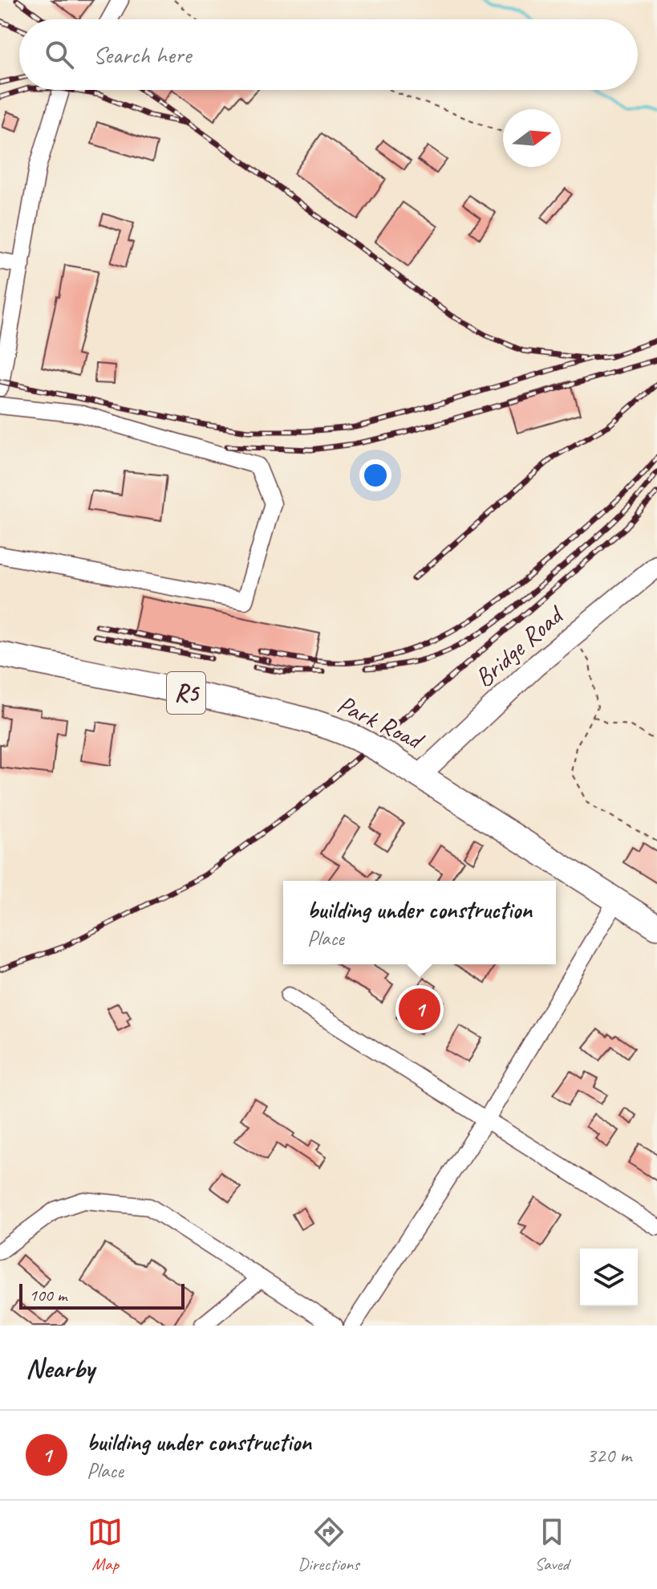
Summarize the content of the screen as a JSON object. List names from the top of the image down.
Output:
{
  "streets": {
    "highway": ["R5", "Park Road"],
    "main road": ["Bridge Road"]
  },
  "crossings": [
    ["Bridge Road", "Park Road"]
  ],
  "scale_bar": "100 m",
  "north": "right",
  "page": {
    "search": "Search here",
    "popup": ["building under construction", "Place"],
    "pins": "1",
    "scale": "100 m",
    "heading": "Nearby",
    "list": [
      {
        "mark": "1",
        "name": "building under construction",
        "note": "Place",
        "value": "320 m"
      }
    ],
    "nav": ["Map", "Directions", "Saved"]
  }
}
